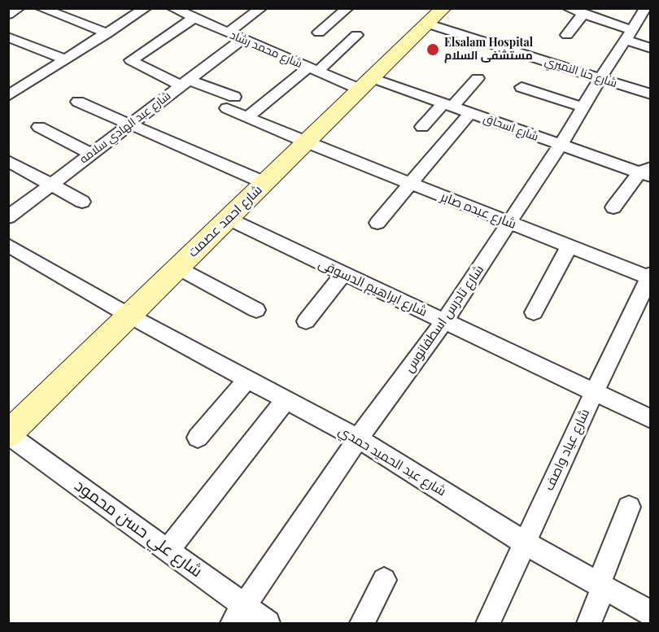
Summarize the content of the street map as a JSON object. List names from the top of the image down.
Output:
{
  "streets": {
    "main road": ["شارع احمد عصمت"],
    "street": [
      "شارع محمد رشاد",
      "شارع حنا النميري",
      "شارع عبد الهادي سلامه",
      "شارع اسحاق",
      "شارع عبده صابر",
      "شارع ابراهيم الدسوقى",
      "شارع تادرس اسطفانوس",
      "شارع عياد واصف",
      "شارع عبد الحميد حمدي",
      "شارع علي حسن محمود"
    ]
  },
  "crossings": [
    ["شارع محمد رشاد", "شارع عبد الهادي سلامه"],
    ["شارع محمد رشاد", "شارع اسحاق"],
    ["شارع محمد رشاد", "شارع عبده صابر"],
    ["شارع محمد رشاد", "شارع احمد عصمت"],
    ["شارع حنا النميري", "شارع احمد عصمت"],
    ["شارع حنا النميري", "شارع تادرس اسطفانوس"],
    ["شارع عبد الهادي سلامه", "شارع عبده صابر"],
    ["شارع اسحاق", "شارع احمد عصمت"],
    ["شارع اسحاق", "شارع تادرس اسطفانوس"],
    ["شارع عبده صابر", "شارع احمد عصمت"],
    ["شارع عبده صابر", "شارع تادرس اسطفانوس"],
    ["شارع عبده صابر", "شارع عياد واصف"],
    ["شارع احمد عصمت", "شارع ابراهيم الدسوقى"],
    ["شارع احمد عصمت", "شارع عبد الحميد حمدي"],
    ["شارع احمد عصمت", "شارع علي حسن محمود"],
    ["شارع ابراهيم الدسوقى", "شارع تادرس اسطفانوس"],
    ["شارع ابراهيم الدسوقى", "شارع عياد واصف"],
    ["شارع تادرس اسطفانوس", "شارع عبد الحميد حمدي"],
    ["شارع تادرس اسطفانوس", "شارع علي حسن محمود"],
    ["شارع عياد واصف", "شارع عبد الحميد حمدي"]
  ],
  "places": ["Elsalam Hospital مستشفى السلام"]
}
